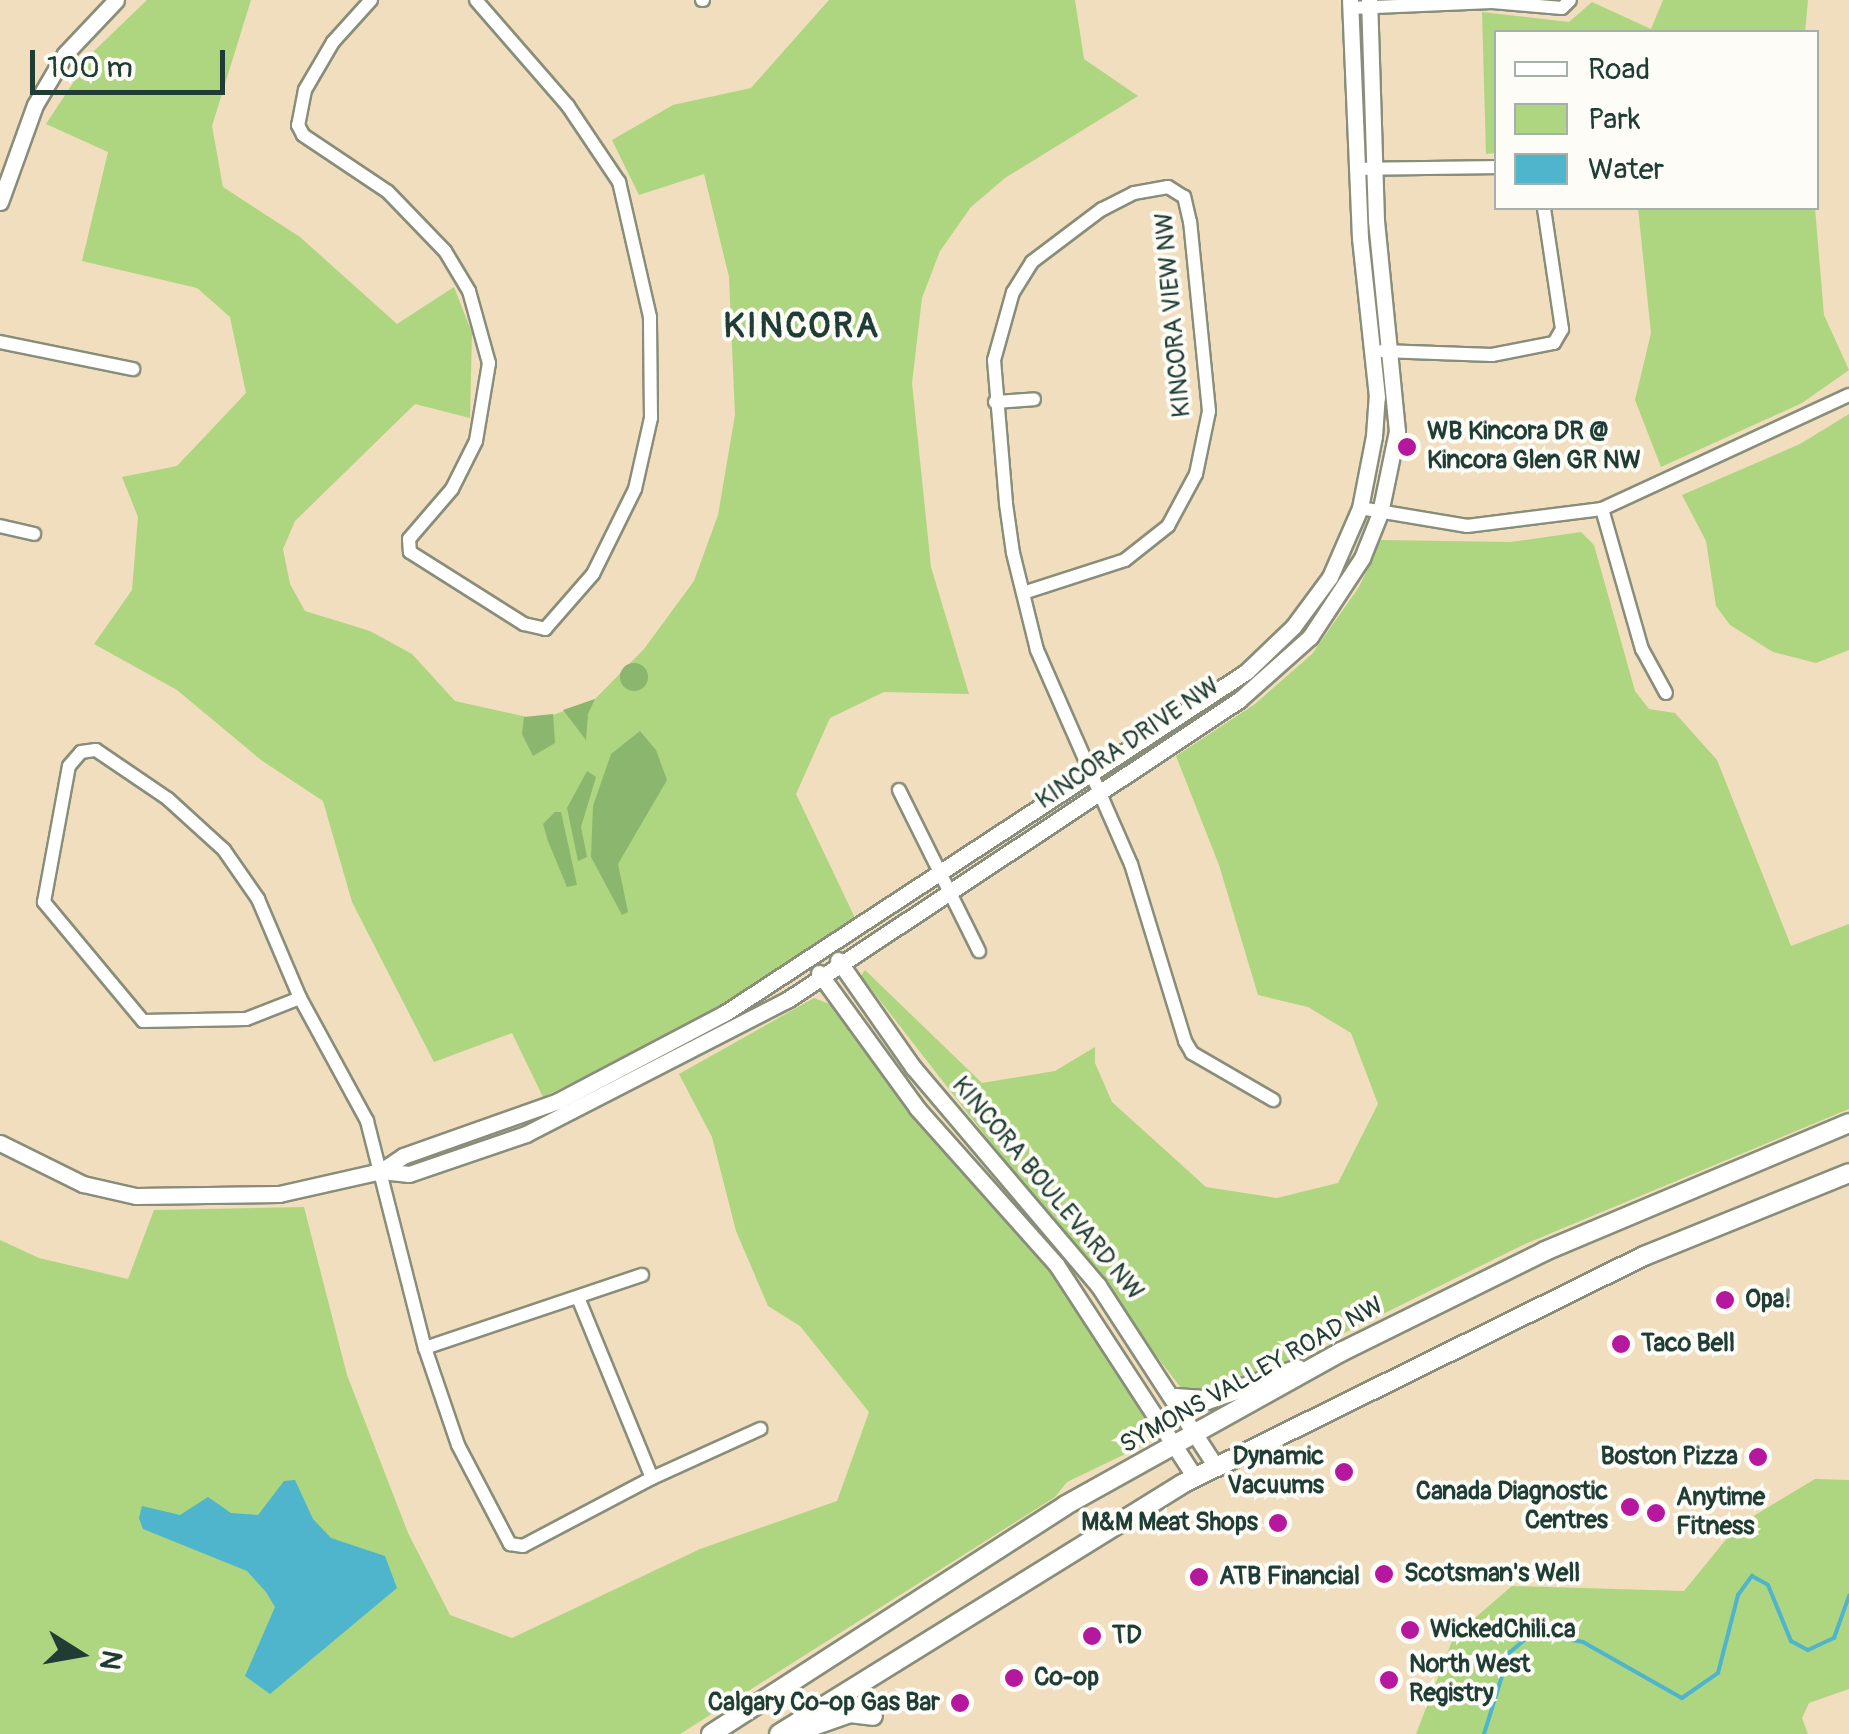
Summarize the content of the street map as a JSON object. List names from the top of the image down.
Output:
{
  "streets": {
    "main road": ["SYMONS VALLEY ROAD NW"],
    "street": ["KINCORA VIEW NW", "KINCORA DRIVE NW", "KINCORA BOULEVARD NW"]
  },
  "crossings": [
    ["KINCORA VIEW NW", "KINCORA DRIVE NW"],
    ["KINCORA DRIVE NW", "KINCORA BOULEVARD NW"],
    ["KINCORA BOULEVARD NW", "SYMONS VALLEY ROAD NW"]
  ],
  "districts": ["KINCORA"],
  "places": [
    "WB Kincora DR @ Kincora Glen GR NW",
    "Opa!",
    "Taco Bell",
    "Boston Pizza",
    "Dynamic Vacuums",
    "Canada Diagnostic Centres",
    "Anytime Fitness",
    "M&M Meat Shops",
    "Scotsman's Well",
    "ATB Financial",
    "WickedChili.ca",
    "TD",
    "Co-op",
    "North West Registry",
    "Calgary Co-op Gas Bar"
  ],
  "legend": ["Road", "Park", "Water"],
  "scale_bar": "100 m",
  "north": "right"
}
